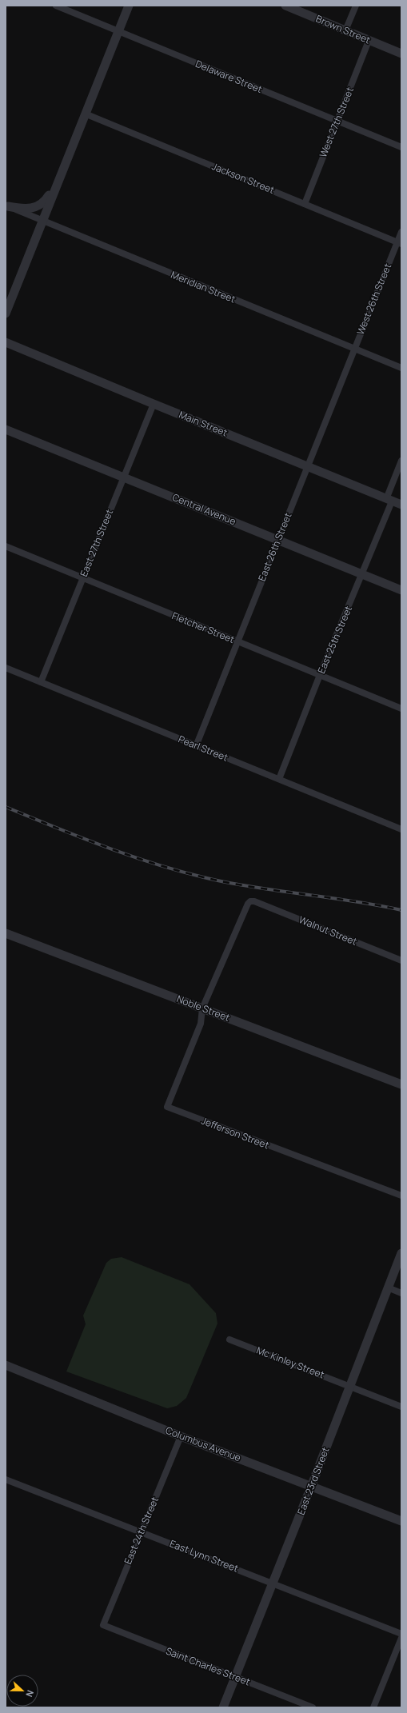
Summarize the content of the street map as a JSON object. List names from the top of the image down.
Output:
{
  "streets": {
    "street": [
      "Brown Street",
      "Delaware Street",
      "West 27th Street",
      "Jackson Street",
      "Meridian Street",
      "West 26th Street",
      "Main Street",
      "Central Avenue",
      "East 27th Street",
      "East 26th Street",
      "Fletcher Street",
      "East 25th Street",
      "Pearl Street",
      "Walnut Street",
      "Noble Street",
      "Jefferson Street",
      "Mc Kinley Street",
      "Columbus Avenue",
      "East 23rd Street",
      "East 24th Street",
      "East Lynn Street",
      "Saint Charles Street"
    ]
  },
  "crossings": [
    ["Brown Street", "West 27th Street"],
    ["Delaware Street", "West 27th Street"],
    ["West 27th Street", "Jackson Street"],
    ["Jackson Street", "West 26th Street"],
    ["Meridian Street", "West 26th Street"],
    ["Meridian Street", "East 26th Street"],
    ["West 26th Street", "East 26th Street"],
    ["Main Street", "East 27th Street"],
    ["Main Street", "East 26th Street"],
    ["Main Street", "East 25th Street"],
    ["Central Avenue", "East 27th Street"],
    ["Central Avenue", "East 26th Street"],
    ["Central Avenue", "East 25th Street"],
    ["East 27th Street", "Fletcher Street"],
    ["East 27th Street", "Pearl Street"],
    ["East 26th Street", "Fletcher Street"],
    ["East 26th Street", "Pearl Street"],
    ["Fletcher Street", "East 25th Street"],
    ["East 25th Street", "Pearl Street"],
    ["Walnut Street", "Noble Street"],
    ["Walnut Street", "Jefferson Street"],
    ["Noble Street", "Jefferson Street"],
    ["Mc Kinley Street", "East 23rd Street"],
    ["Columbus Avenue", "East 23rd Street"],
    ["Columbus Avenue", "East 24th Street"],
    ["East 23rd Street", "East Lynn Street"],
    ["East 23rd Street", "Saint Charles Street"],
    ["East 24th Street", "East Lynn Street"],
    ["East 24th Street", "Saint Charles Street"]
  ],
  "north": "right"
}
